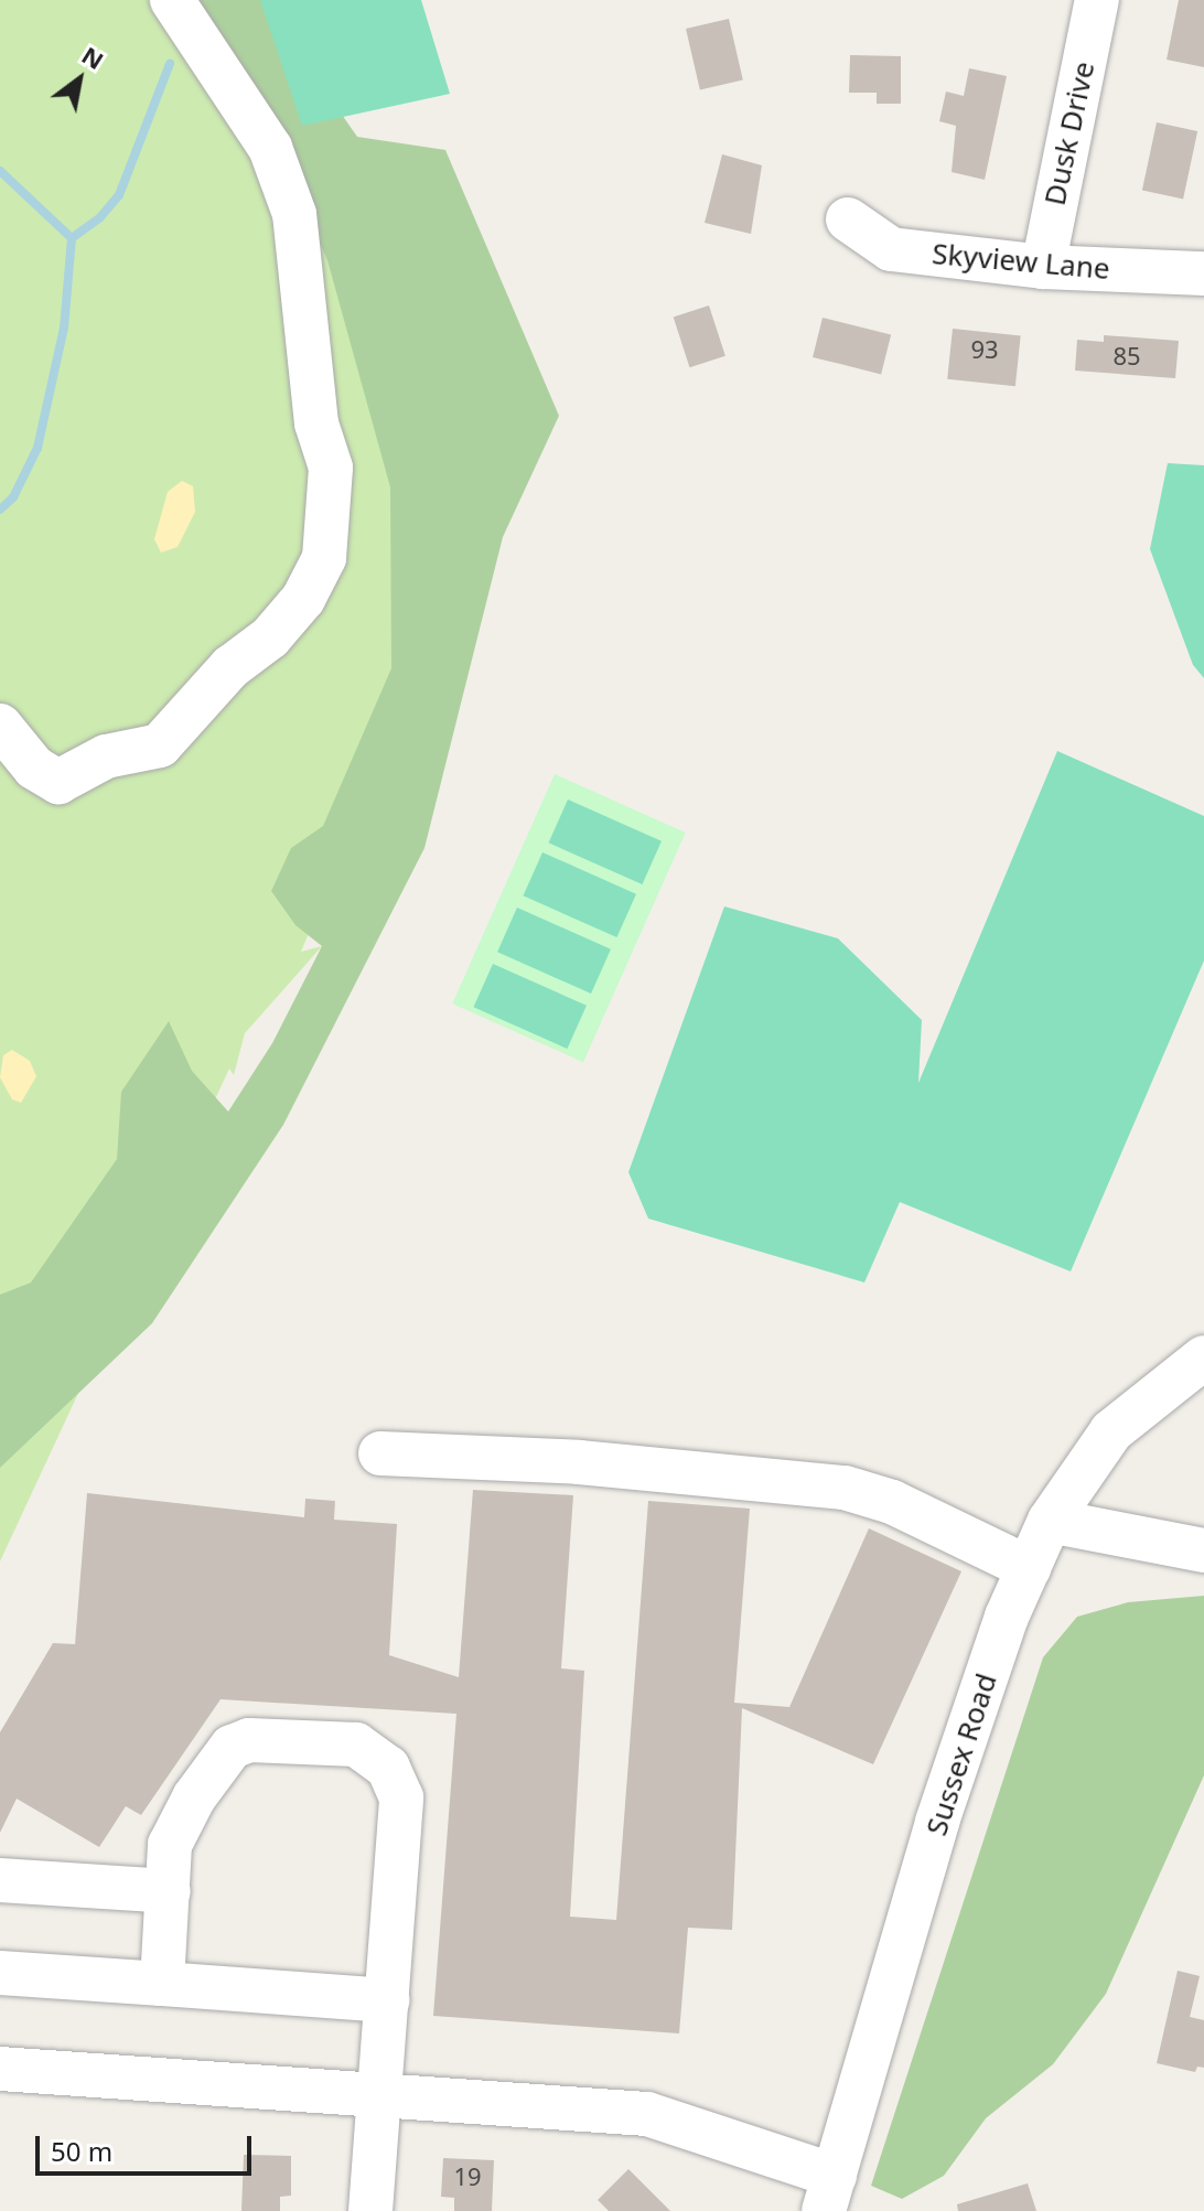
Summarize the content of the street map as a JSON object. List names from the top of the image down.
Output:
{
  "streets": {
    "street": ["Dusk Drive", "Skyview Lane", "Sussex Road"]
  },
  "crossings": [
    ["Dusk Drive", "Skyview Lane"]
  ],
  "house_numbers": ["93", "85", "19"],
  "scale_bar": "50 m",
  "north": "top right"
}
